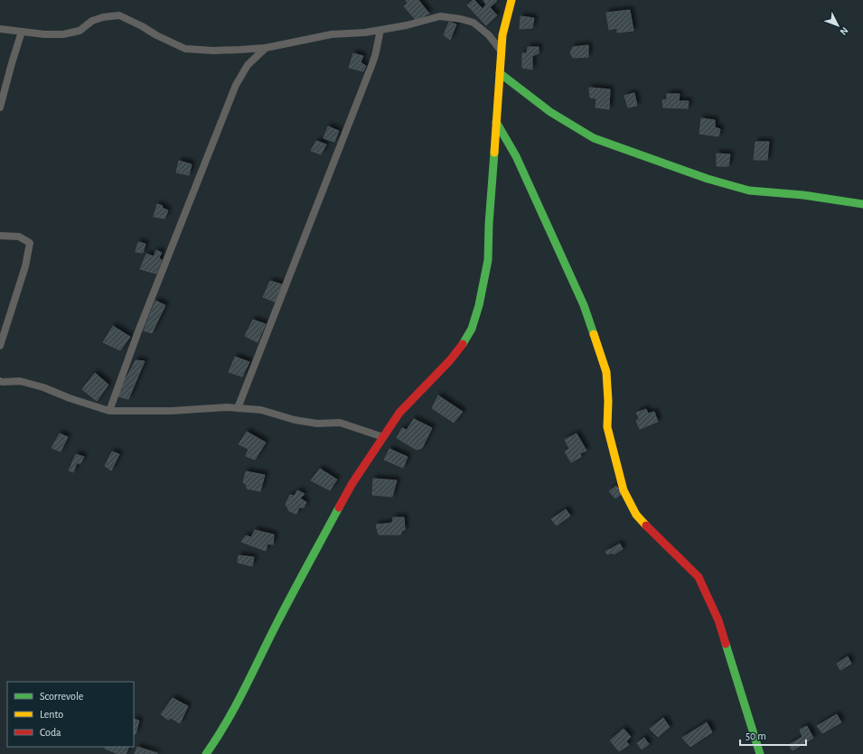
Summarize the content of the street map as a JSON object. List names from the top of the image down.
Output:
{
  "legend": ["Scorrevole", "Lento", "Coda"],
  "scale_bar": "50 m",
  "north": "bottom right"
}
